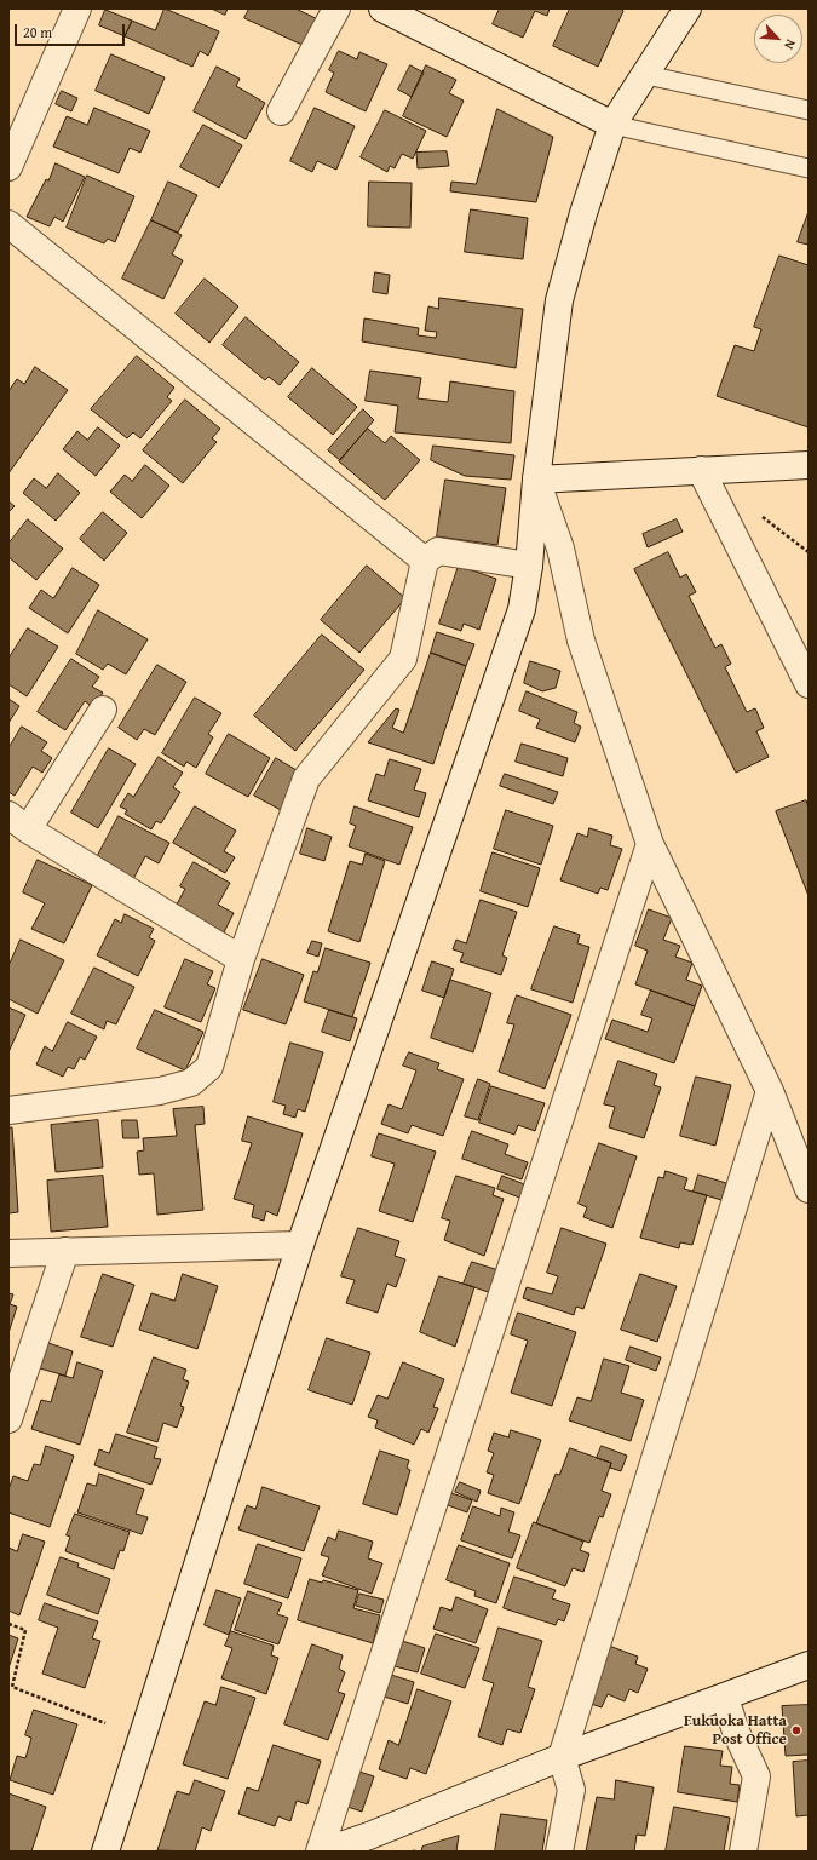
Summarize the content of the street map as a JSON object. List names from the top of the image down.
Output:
{
  "places": ["Fukuoka Hatta Post Office"],
  "scale_bar": "20 m",
  "north": "bottom right"
}
